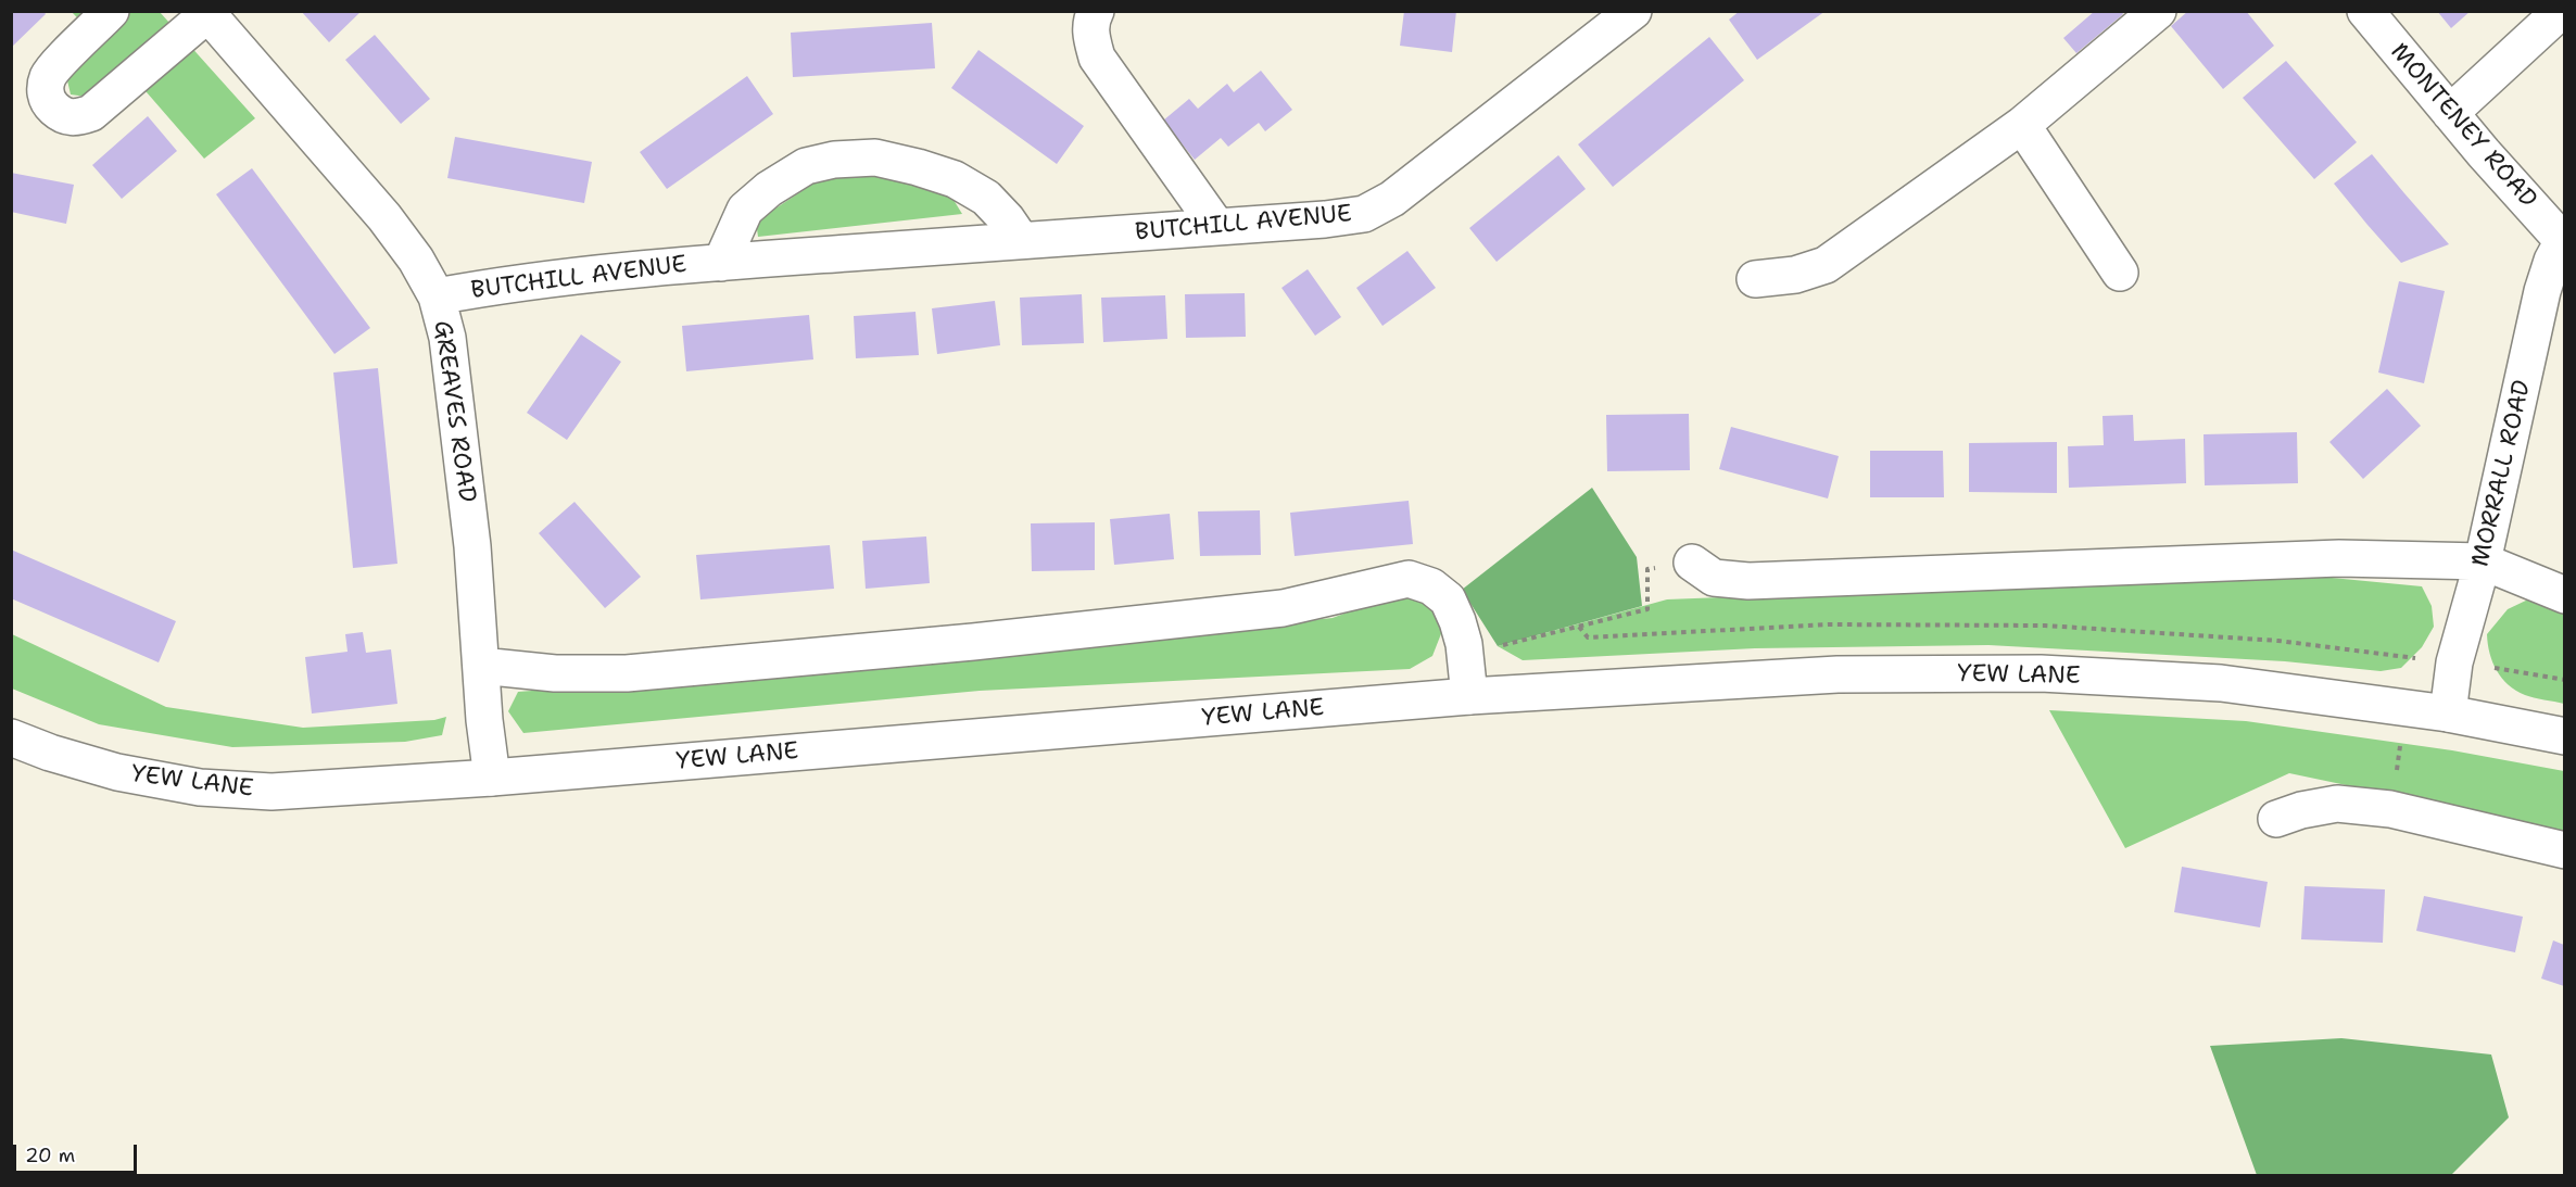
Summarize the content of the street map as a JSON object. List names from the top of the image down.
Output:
{
  "streets": {
    "street": [
      "MONTENEY ROAD",
      "BUTCHILL AVENUE",
      "GREAVES ROAD",
      "MORRALL ROAD",
      "YEW LANE"
    ]
  },
  "crossings": [
    ["MONTENEY ROAD", "MORRALL ROAD"],
    ["BUTCHILL AVENUE", "GREAVES ROAD"],
    ["GREAVES ROAD", "YEW LANE"],
    ["MORRALL ROAD", "YEW LANE"]
  ],
  "scale_bar": "20 m"
}
